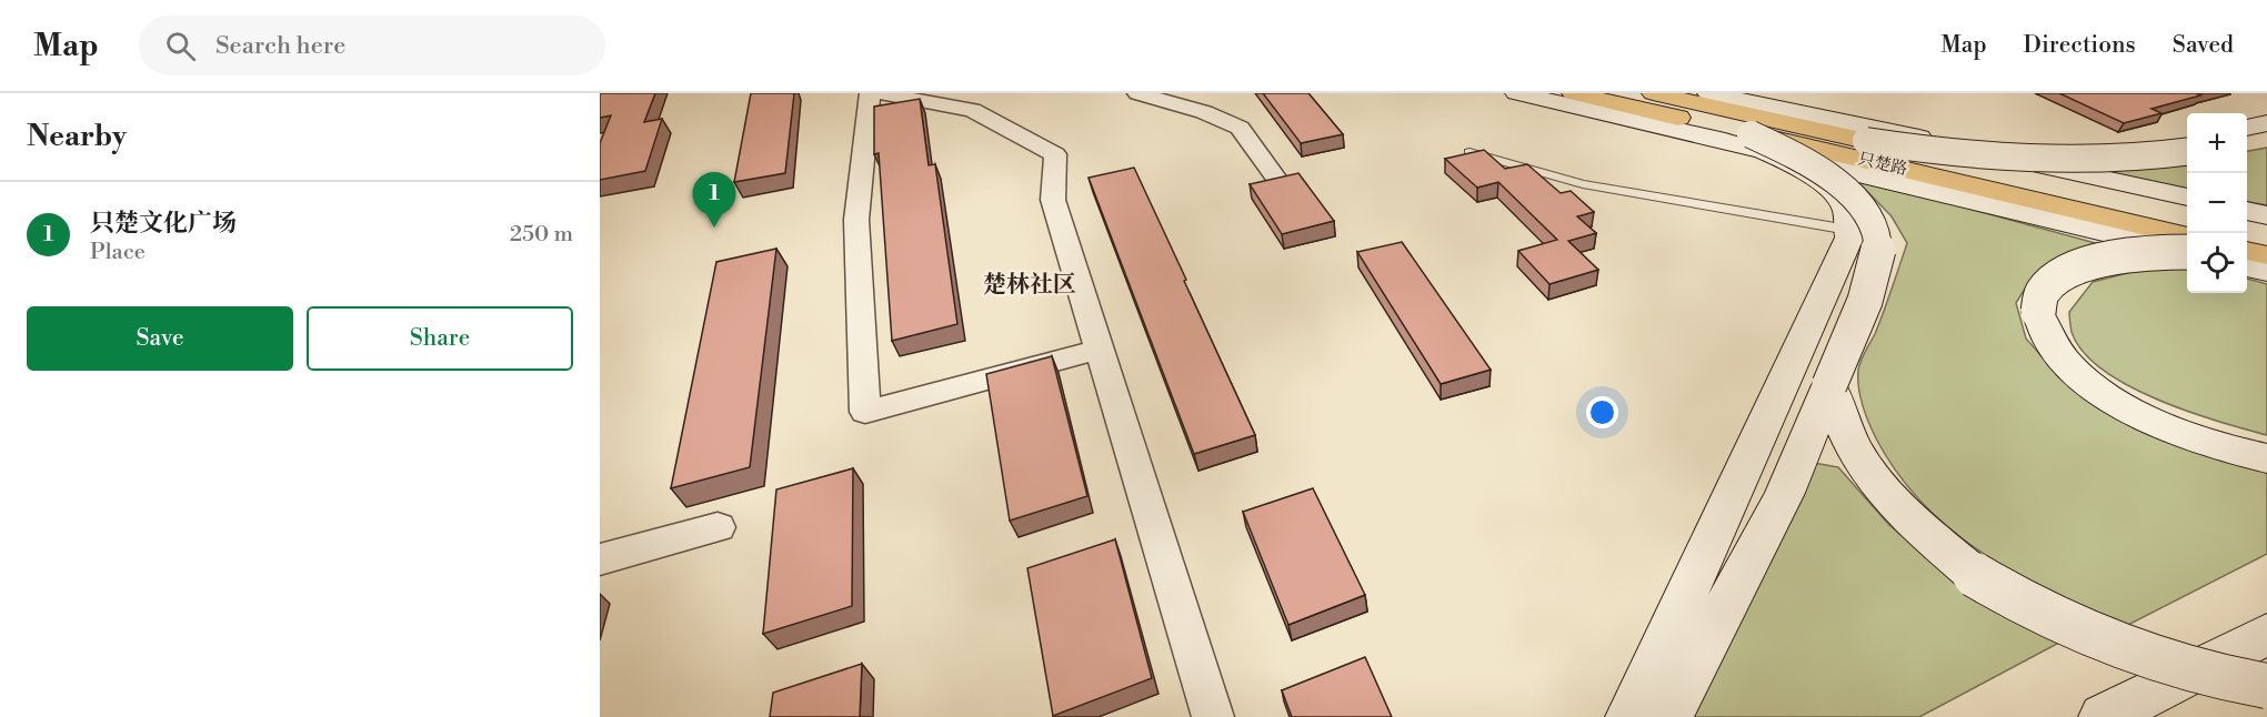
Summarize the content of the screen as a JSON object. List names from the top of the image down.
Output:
{
  "streets": {
    "main road": ["只楚路"]
  },
  "districts": ["楚林社区"],
  "page": {
    "header": "Map",
    "search": "Search here",
    "nav": ["Map", "Directions", "Saved"],
    "heading": "Nearby",
    "map_buttons": ["+", "−"],
    "pins": "1",
    "list": [
      {
        "mark": "1",
        "name": "只楚文化广场",
        "note": "Place",
        "value": "250 m"
      }
    ],
    "buttons": ["Save", "Share"]
  }
}
